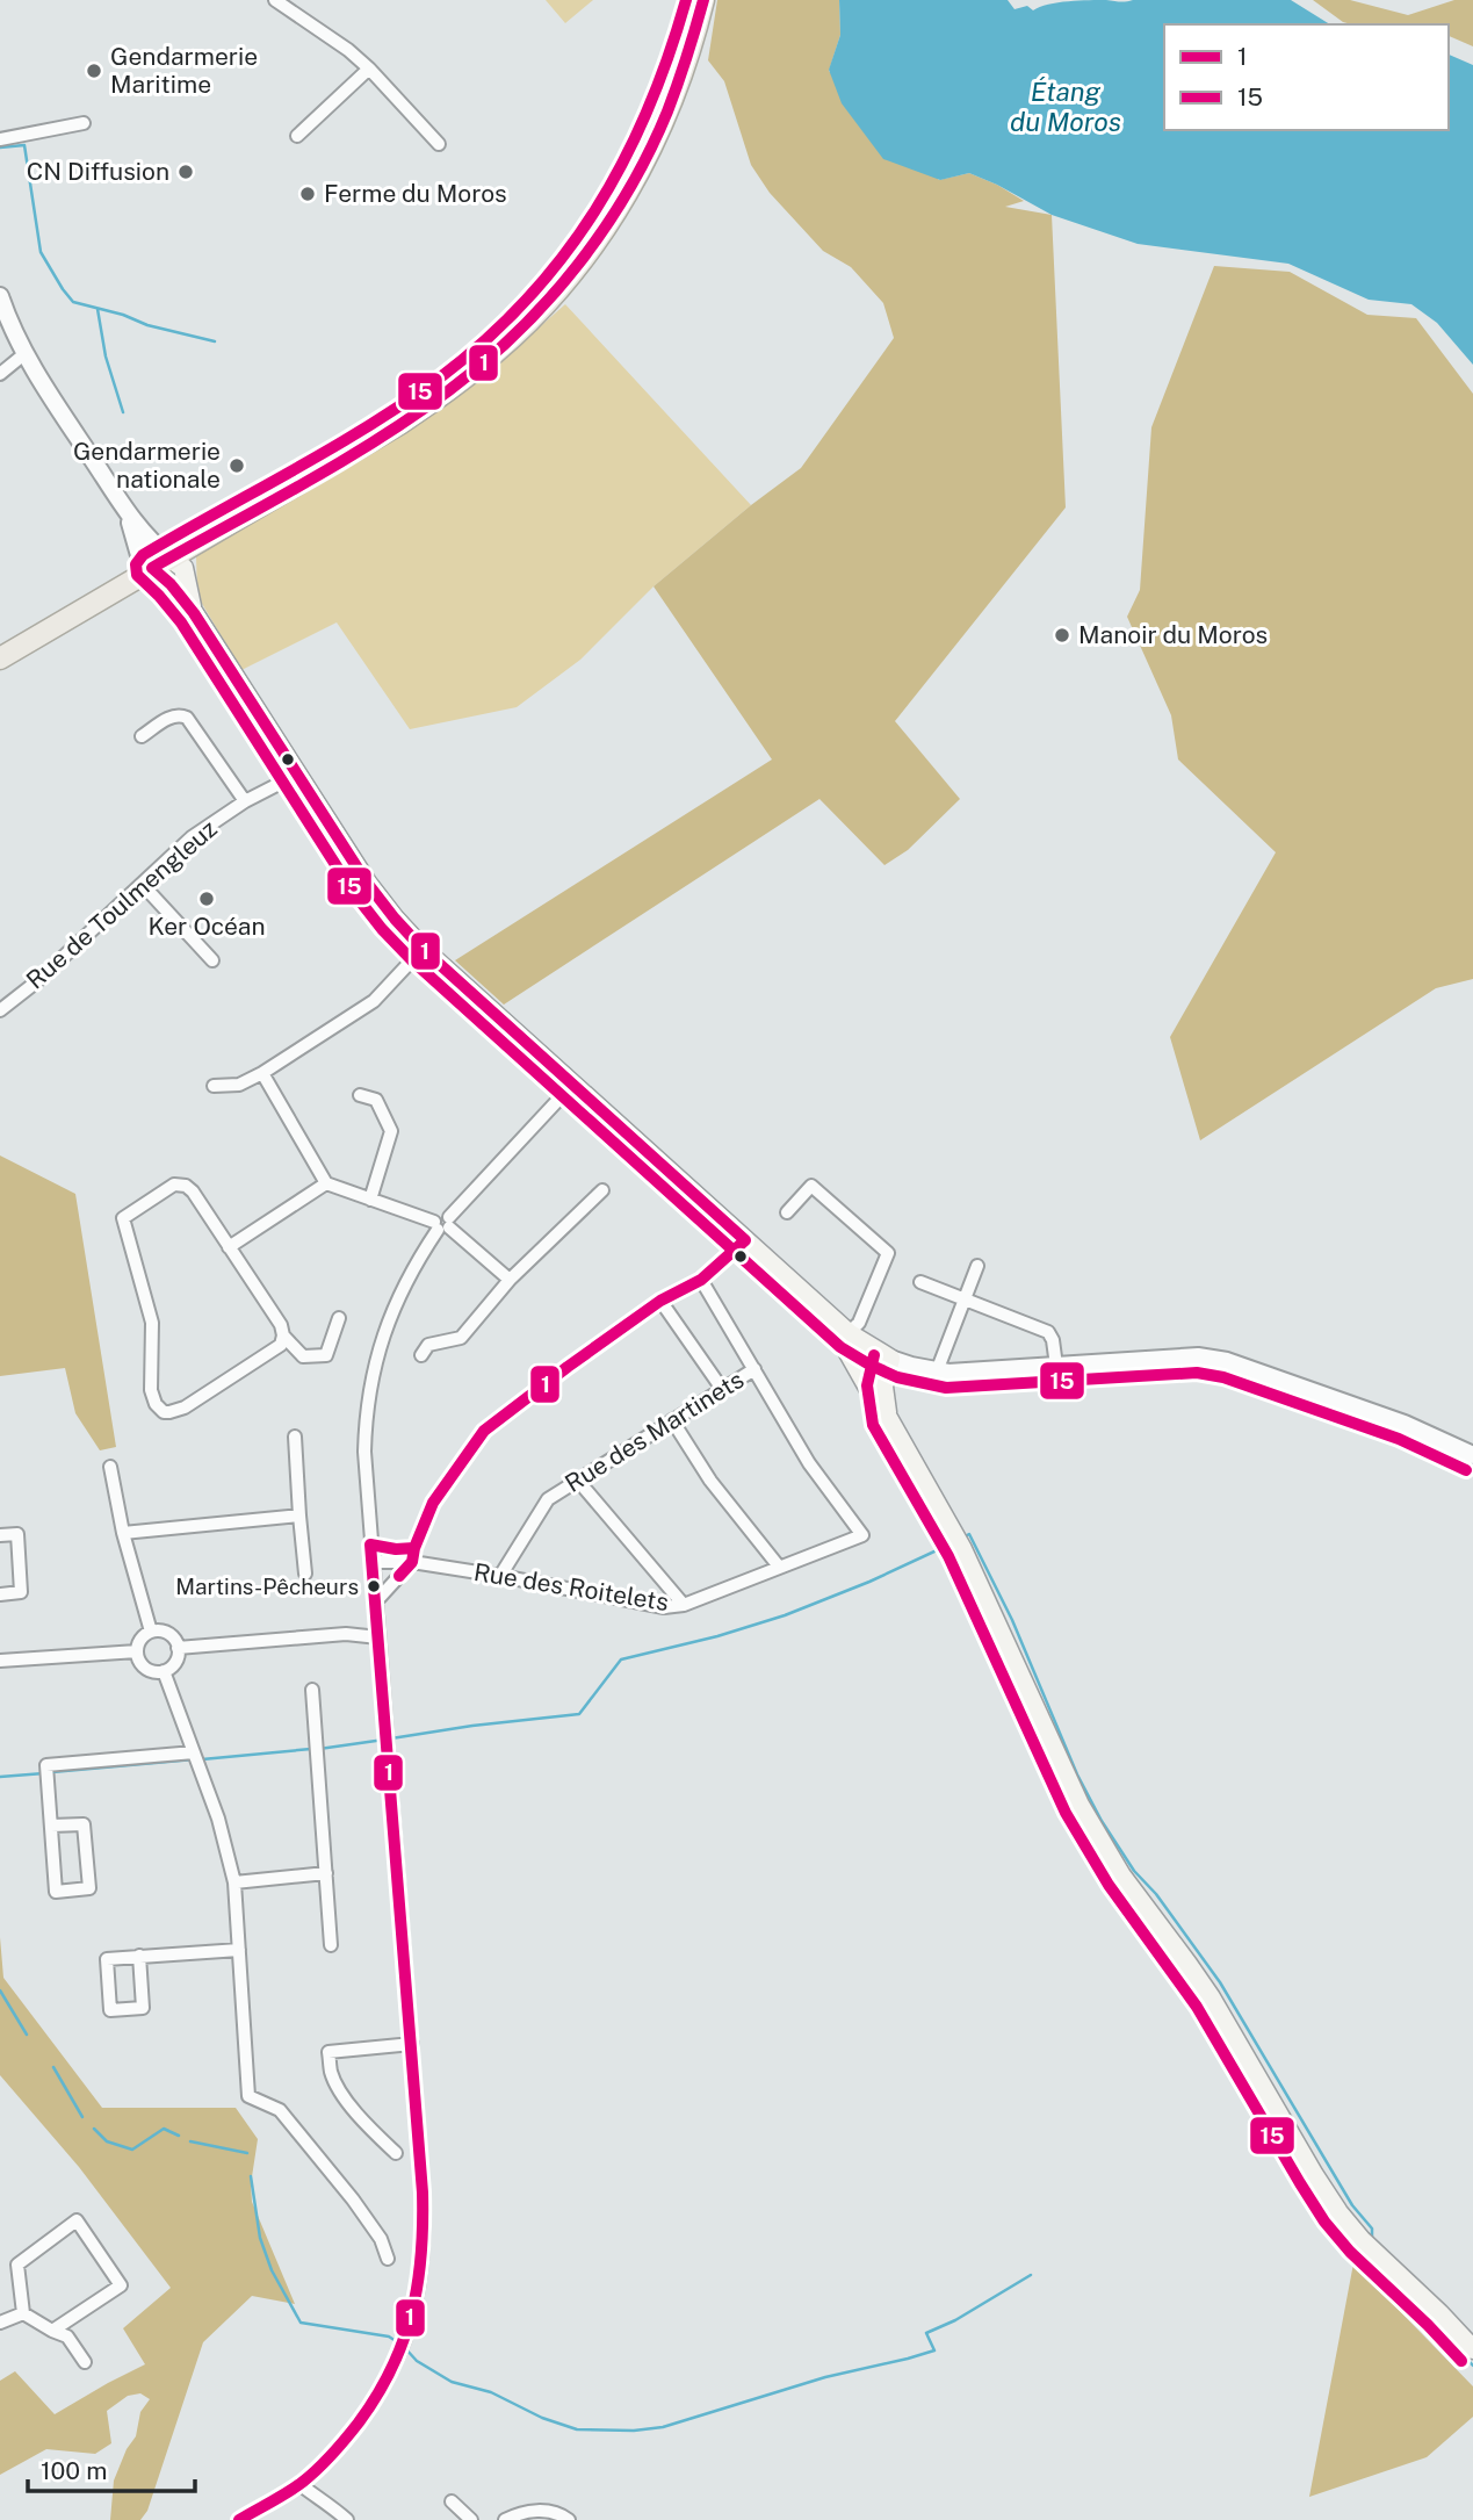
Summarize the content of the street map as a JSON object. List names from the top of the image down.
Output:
{
  "streets": {
    "street": ["Rue de Toulmengleuz", "Rue des Martinets", "Rue des Roitelets"]
  },
  "crossings": [
    ["Rue des Martinets", "Rue des Roitelets"]
  ],
  "water": ["Étang du Moros"],
  "places": [
    "Gendarmerie Maritime",
    "CN Diffusion",
    "Ferme du Moros",
    "Gendarmerie nationale",
    "Manoir du Moros",
    "Ker Océan",
    "Martins-Pêcheurs"
  ],
  "lines": ["transit line 1", "transit line 15"],
  "legend": ["1", "15"],
  "scale_bar": "100 m"
}
